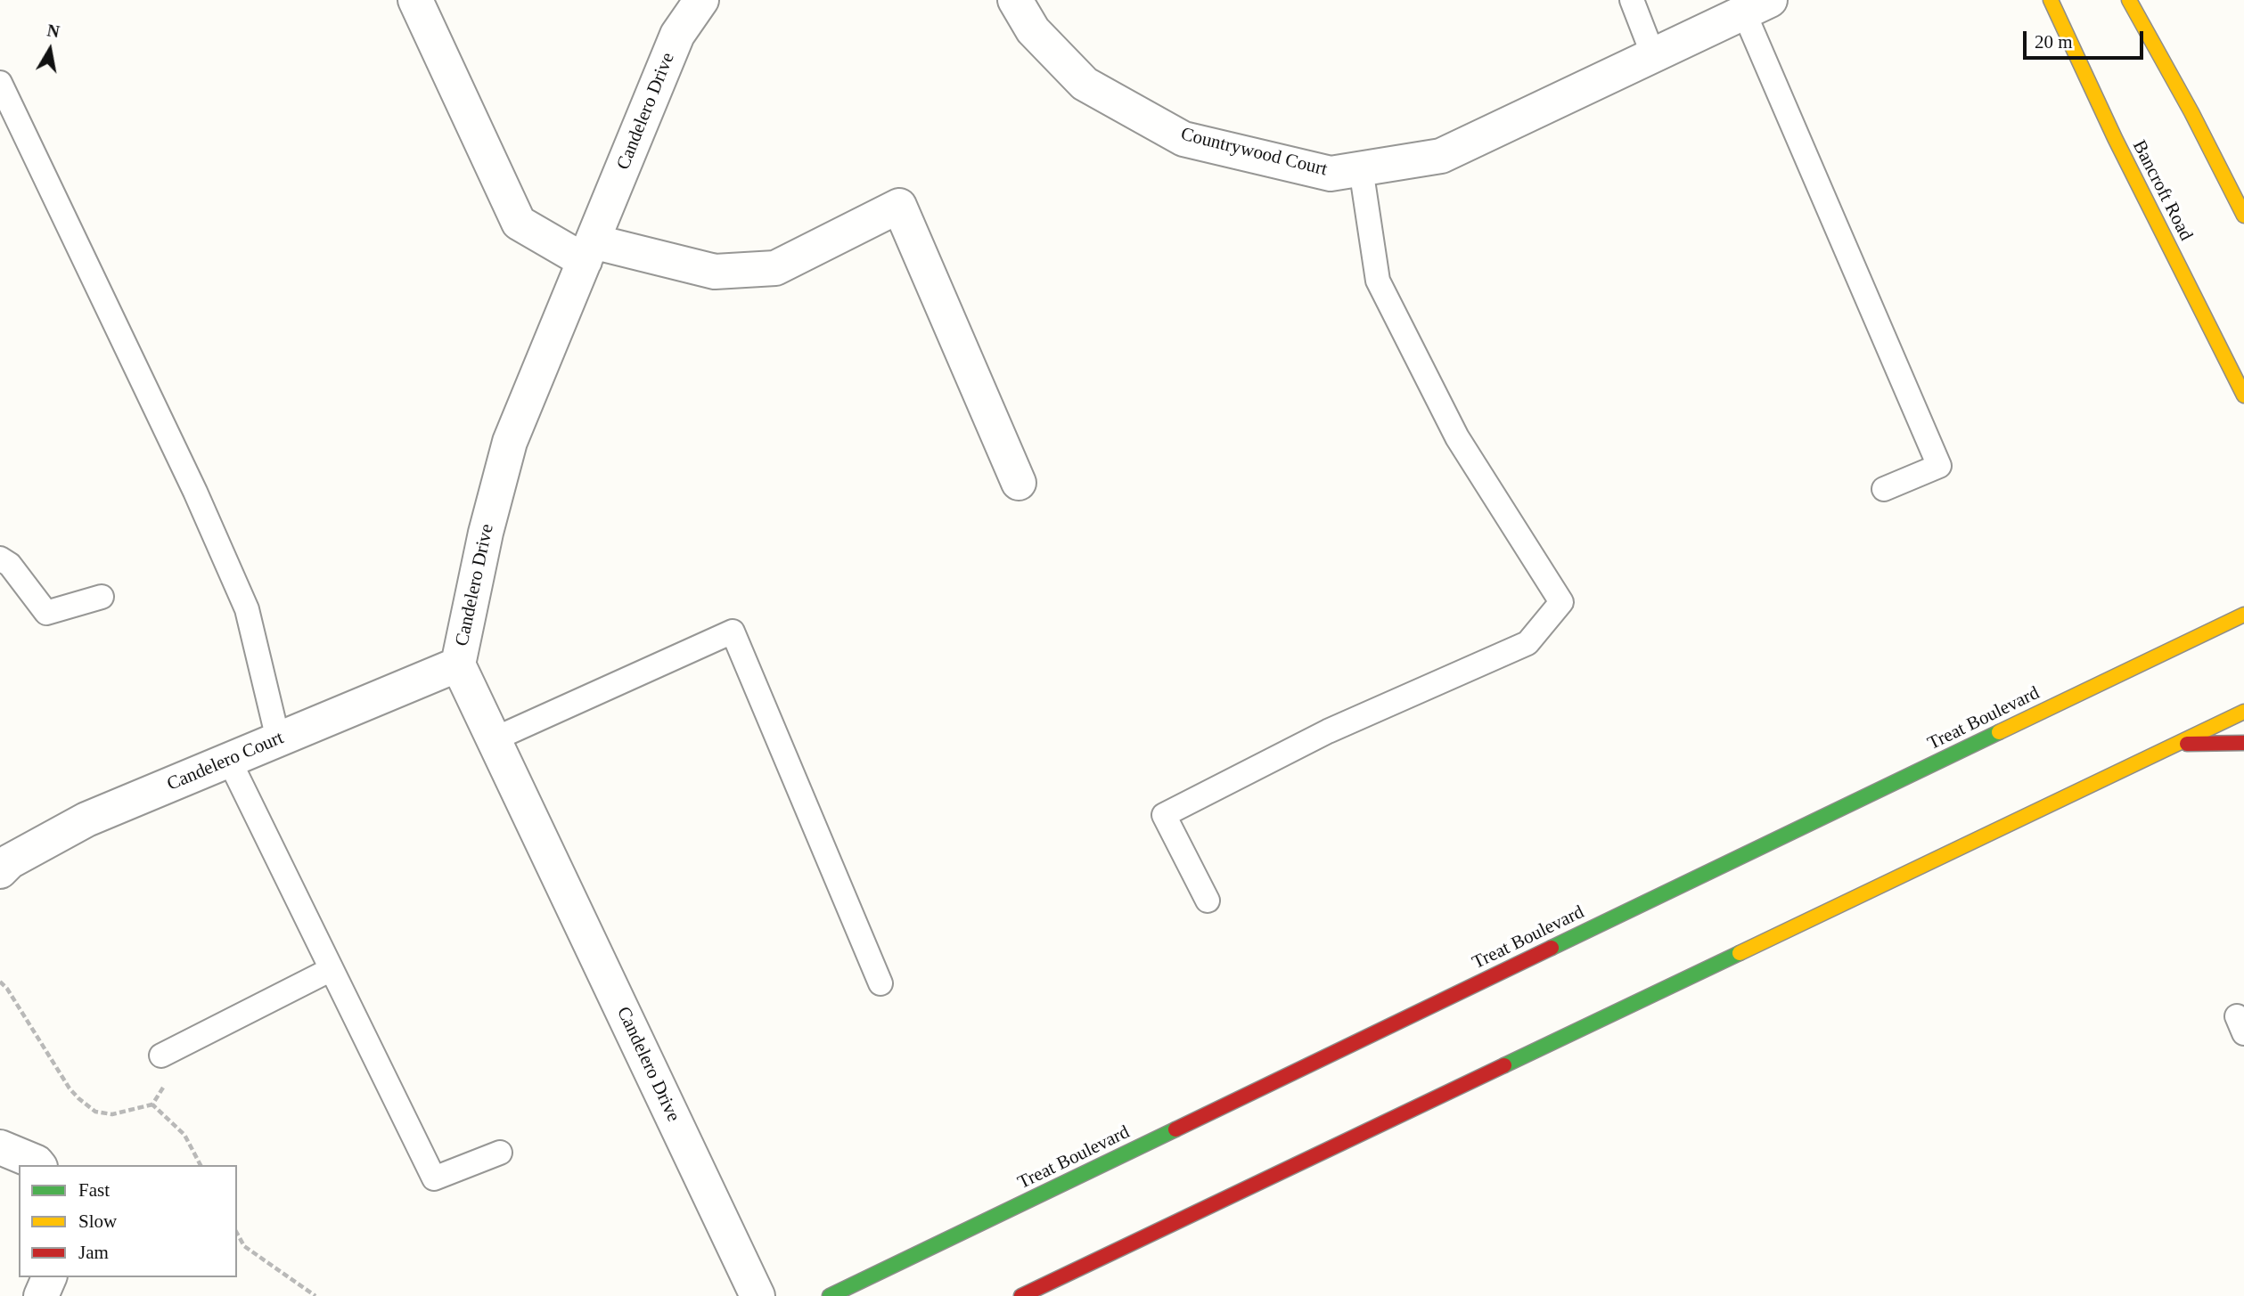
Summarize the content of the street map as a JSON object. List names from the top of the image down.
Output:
{
  "streets": {
    "main road": ["Bancroft Road", "Treat Boulevard"],
    "street": ["Candelero Drive", "Countrywood Court", "Candelero Court"]
  },
  "crossings": [
    ["Candelero Drive", "Candelero Court"]
  ],
  "legend": ["Fast", "Slow", "Jam"],
  "scale_bar": "20 m",
  "north": "top"
}
